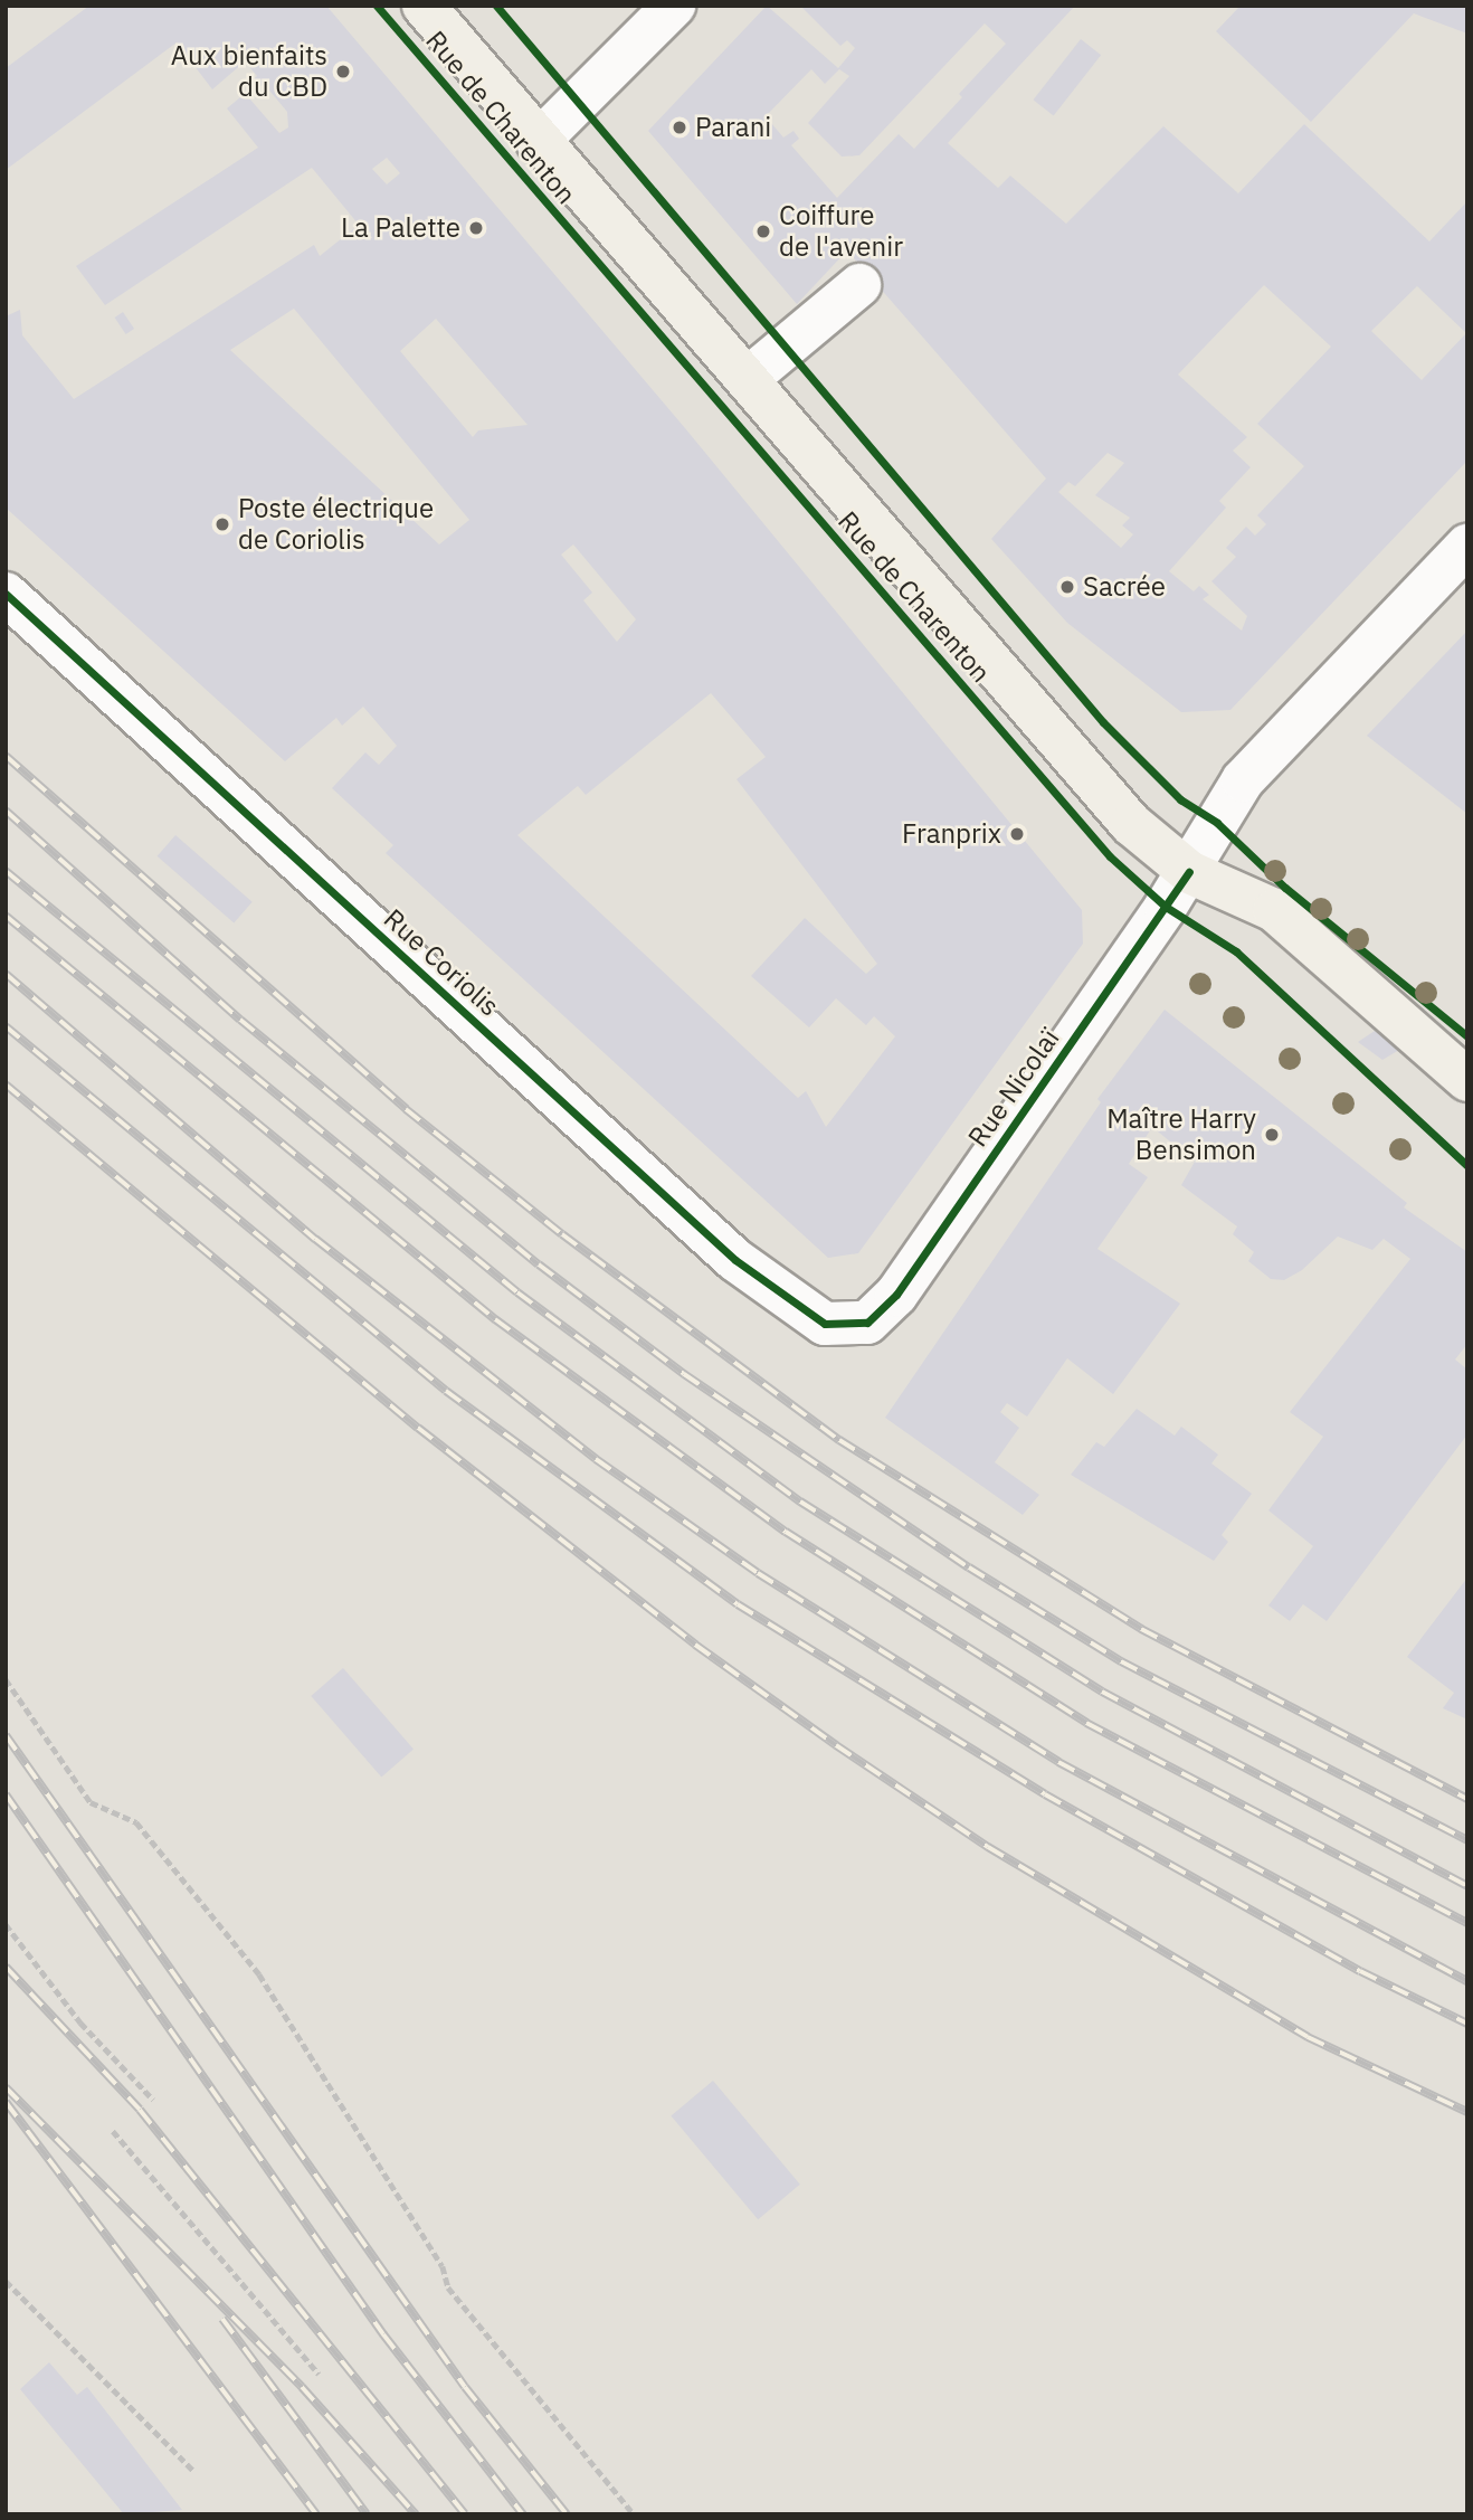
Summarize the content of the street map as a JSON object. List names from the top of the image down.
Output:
{
  "streets": {
    "main road": ["Rue de Charenton"],
    "street": ["Rue Coriolis", "Rue Nicolaï"]
  },
  "crossings": [
    ["Rue de Charenton", "Rue Nicolaï"],
    ["Rue Coriolis", "Rue Nicolaï"]
  ],
  "places": [
    "Aux bienfaits du CBD",
    "Parani",
    "La Palette",
    "Coiffure de l'avenir",
    "Poste électrique de Coriolis",
    "Sacrée",
    "Franprix",
    "Maître Harry Bensimon"
  ]
}
